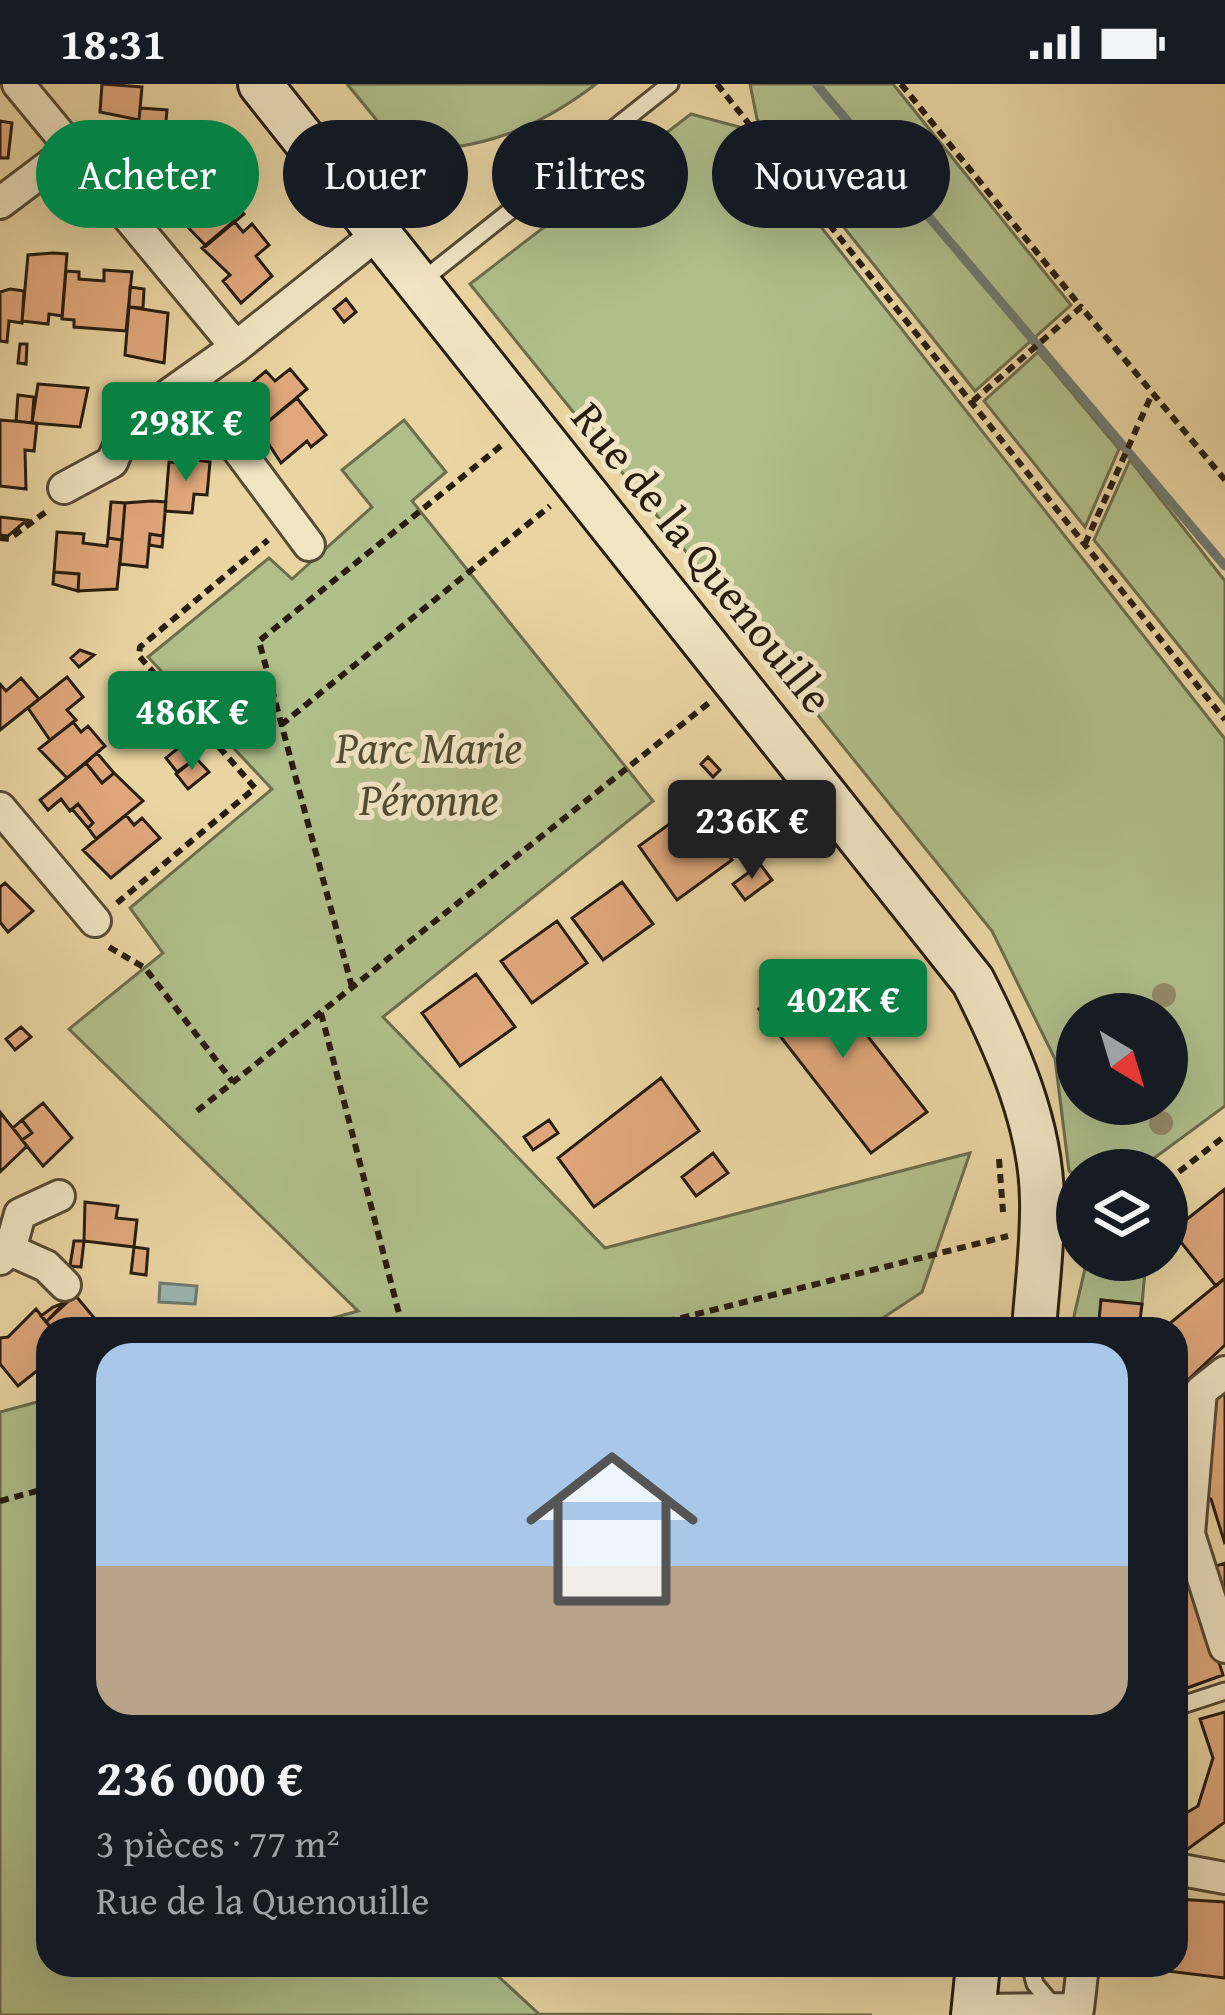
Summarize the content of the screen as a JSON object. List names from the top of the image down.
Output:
{
  "streets": {
    "street": ["Rue de la Quenouille"]
  },
  "parks": ["Parc Marie Péronne"],
  "north": "bottom right",
  "page": {
    "status": "18:31",
    "chip": [
      "Acheter",
      "Louer",
      "Filtres",
      "Nouveau"
    ],
    "price": [
      "298K €",
      "486K €",
      "236K €",
      "402K €"
    ],
    "list": [
      {
        "name": "236 000 €",
        "note": "3 pièces · 77 m² · Rue de la Quenouille"
      }
    ]
  }
}
